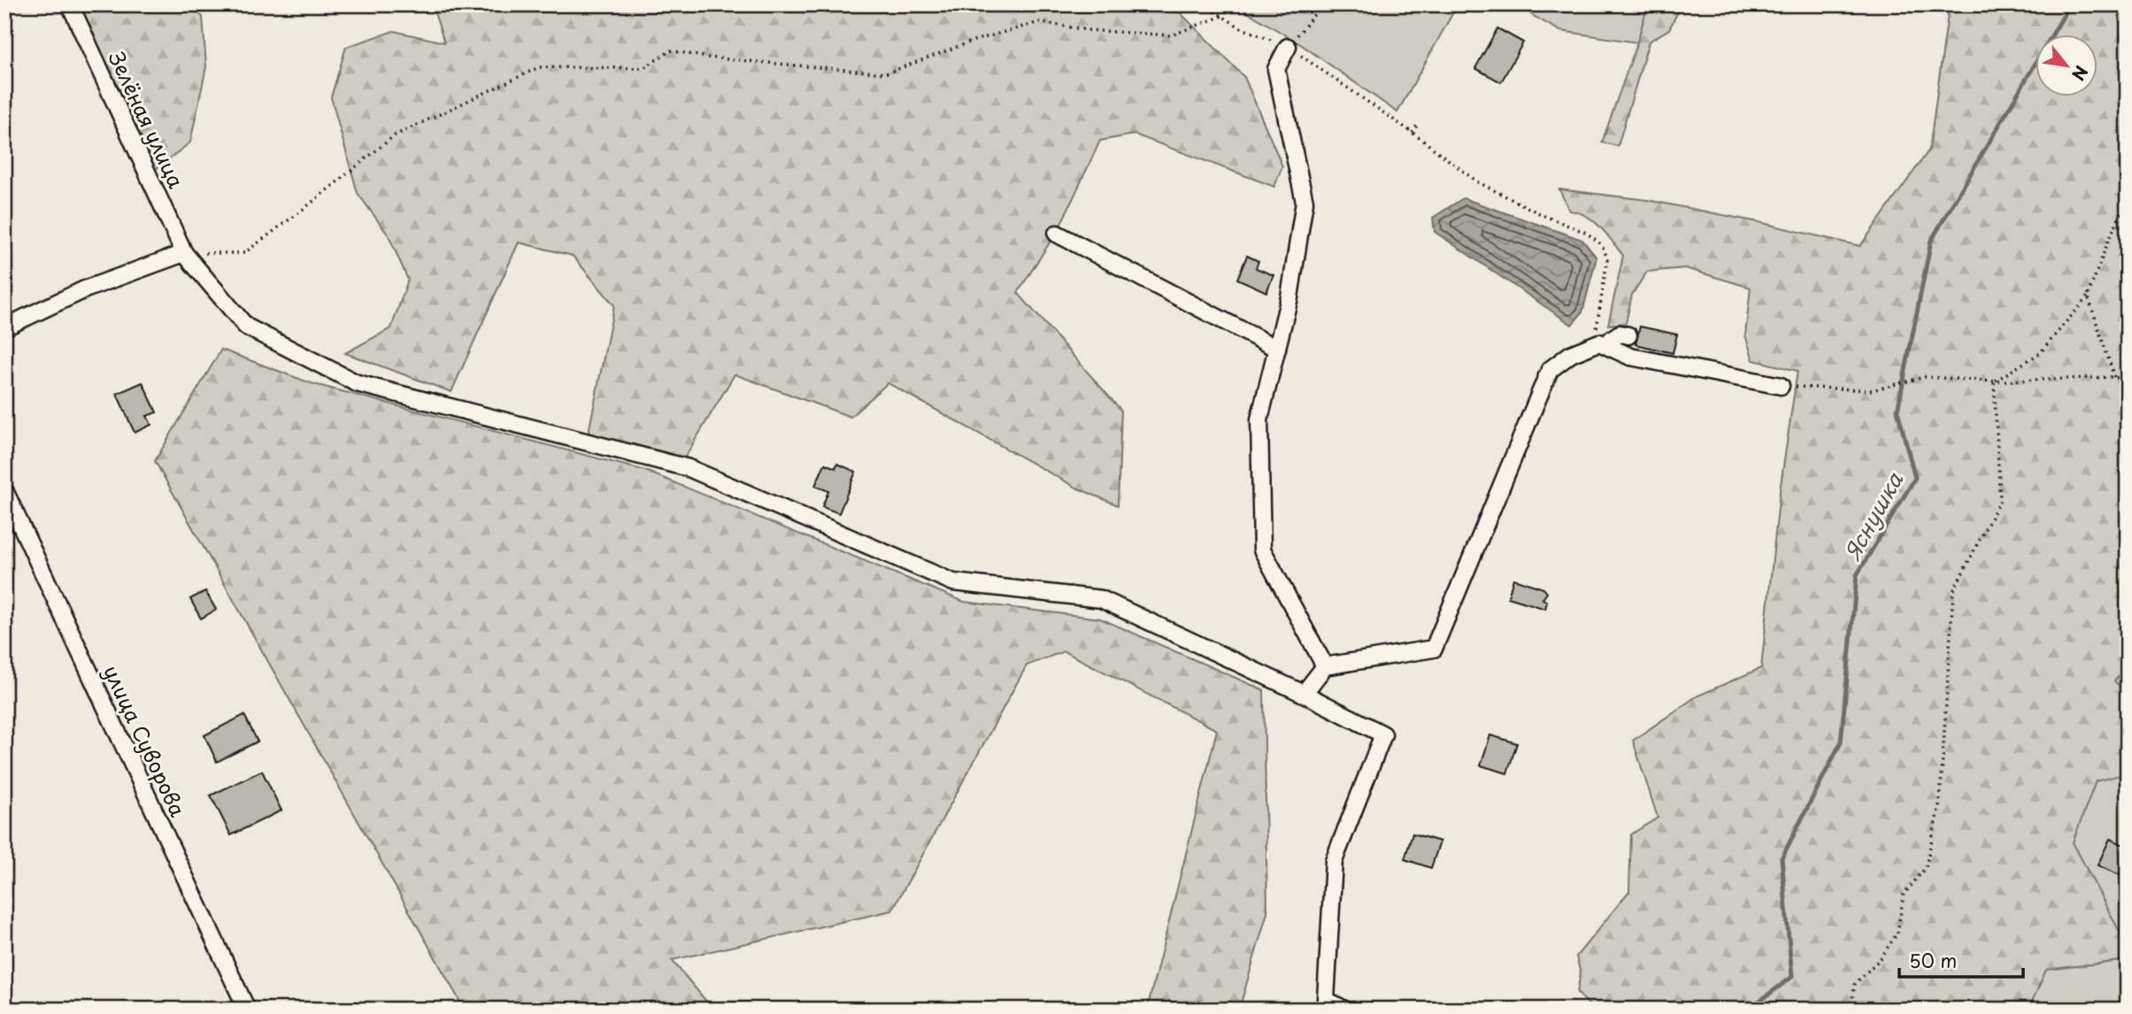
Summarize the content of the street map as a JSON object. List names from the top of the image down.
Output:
{
  "streets": {
    "street": ["Зелёная улица", "улица Суворова"]
  },
  "water": ["Яснушка"],
  "scale_bar": "50 m",
  "north": "bottom right"
}
